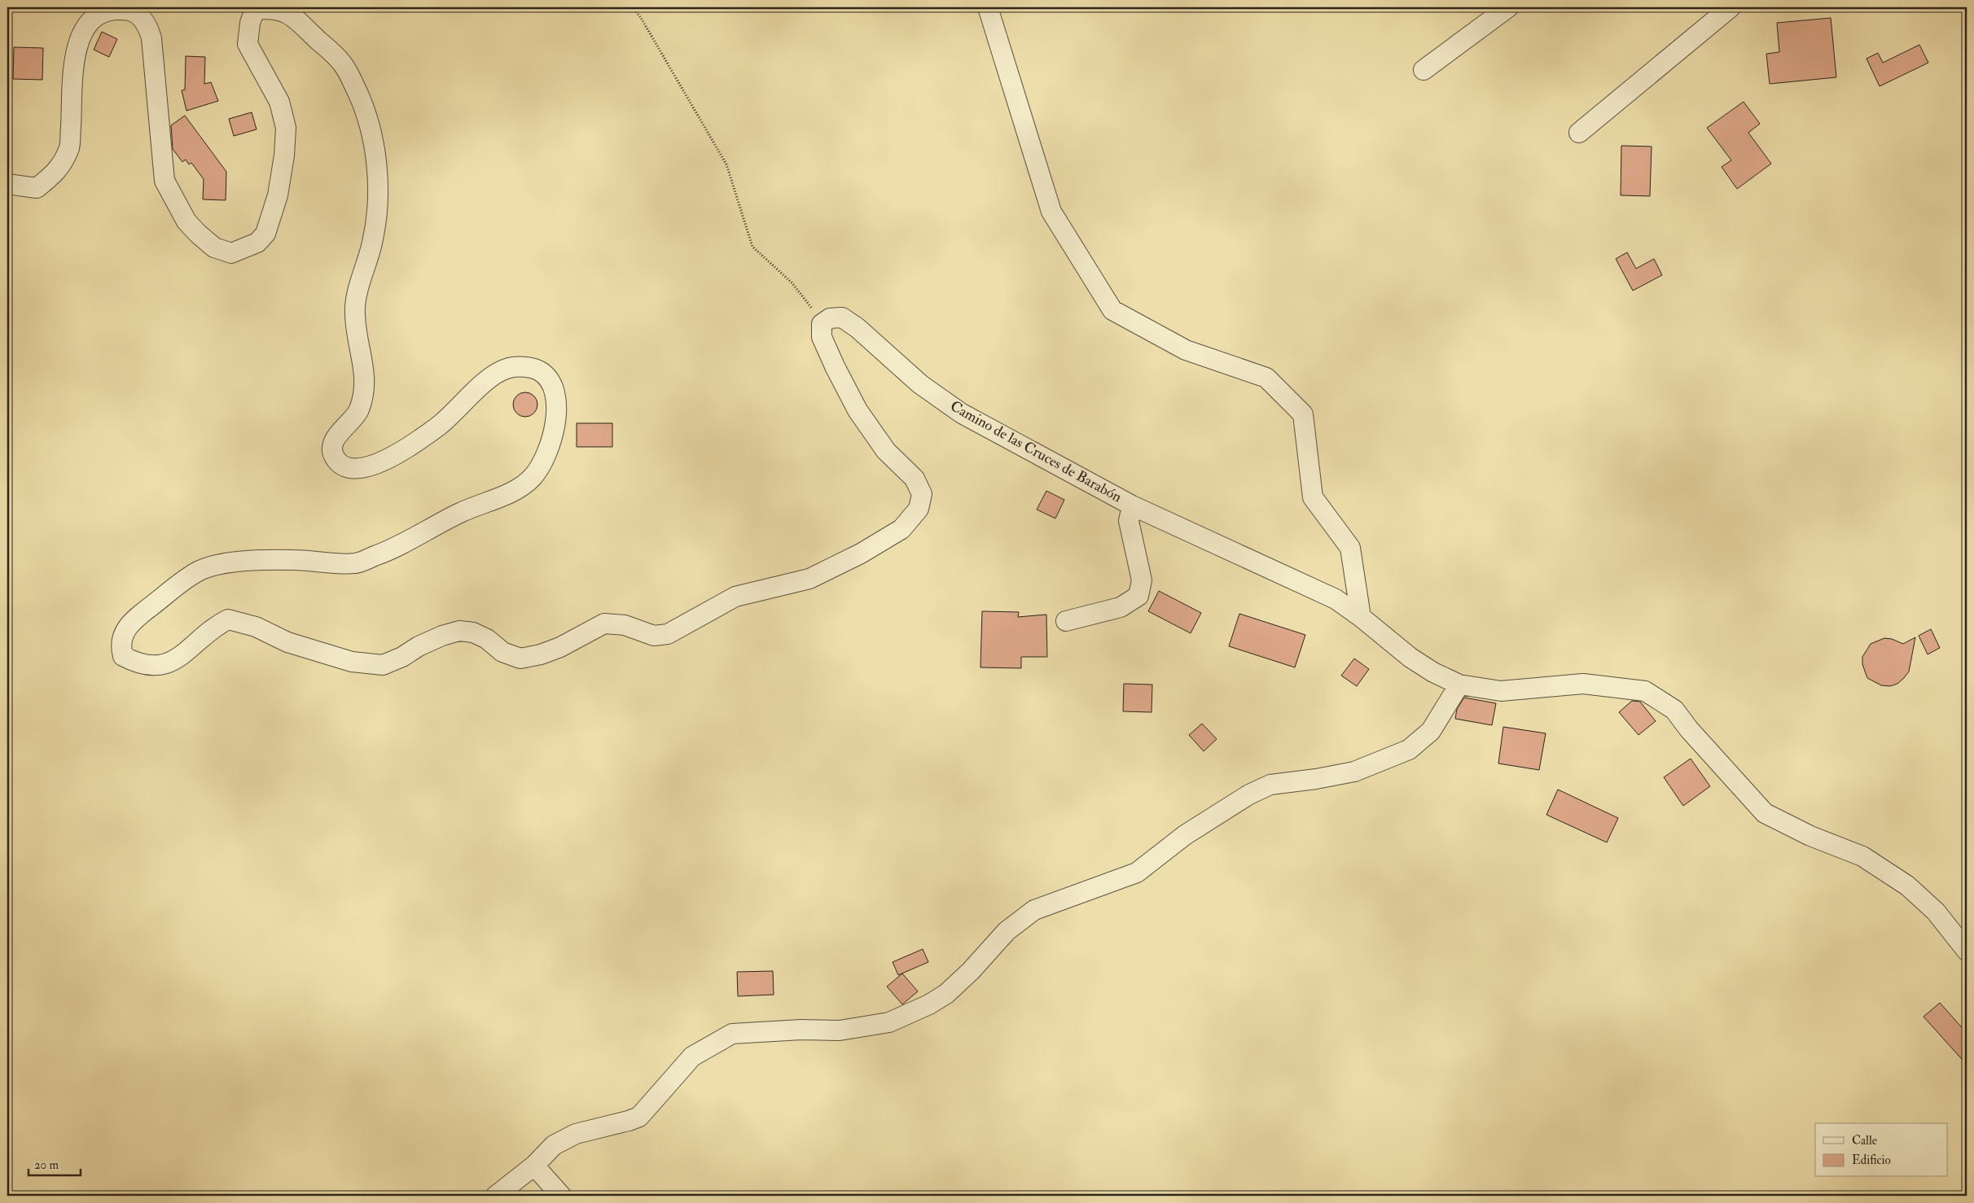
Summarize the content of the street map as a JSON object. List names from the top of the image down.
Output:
{
  "streets": {
    "street": ["Camino de las Cruces de Barabón"]
  },
  "legend": ["Calle", "Edificio"],
  "scale_bar": "20 m"
}
